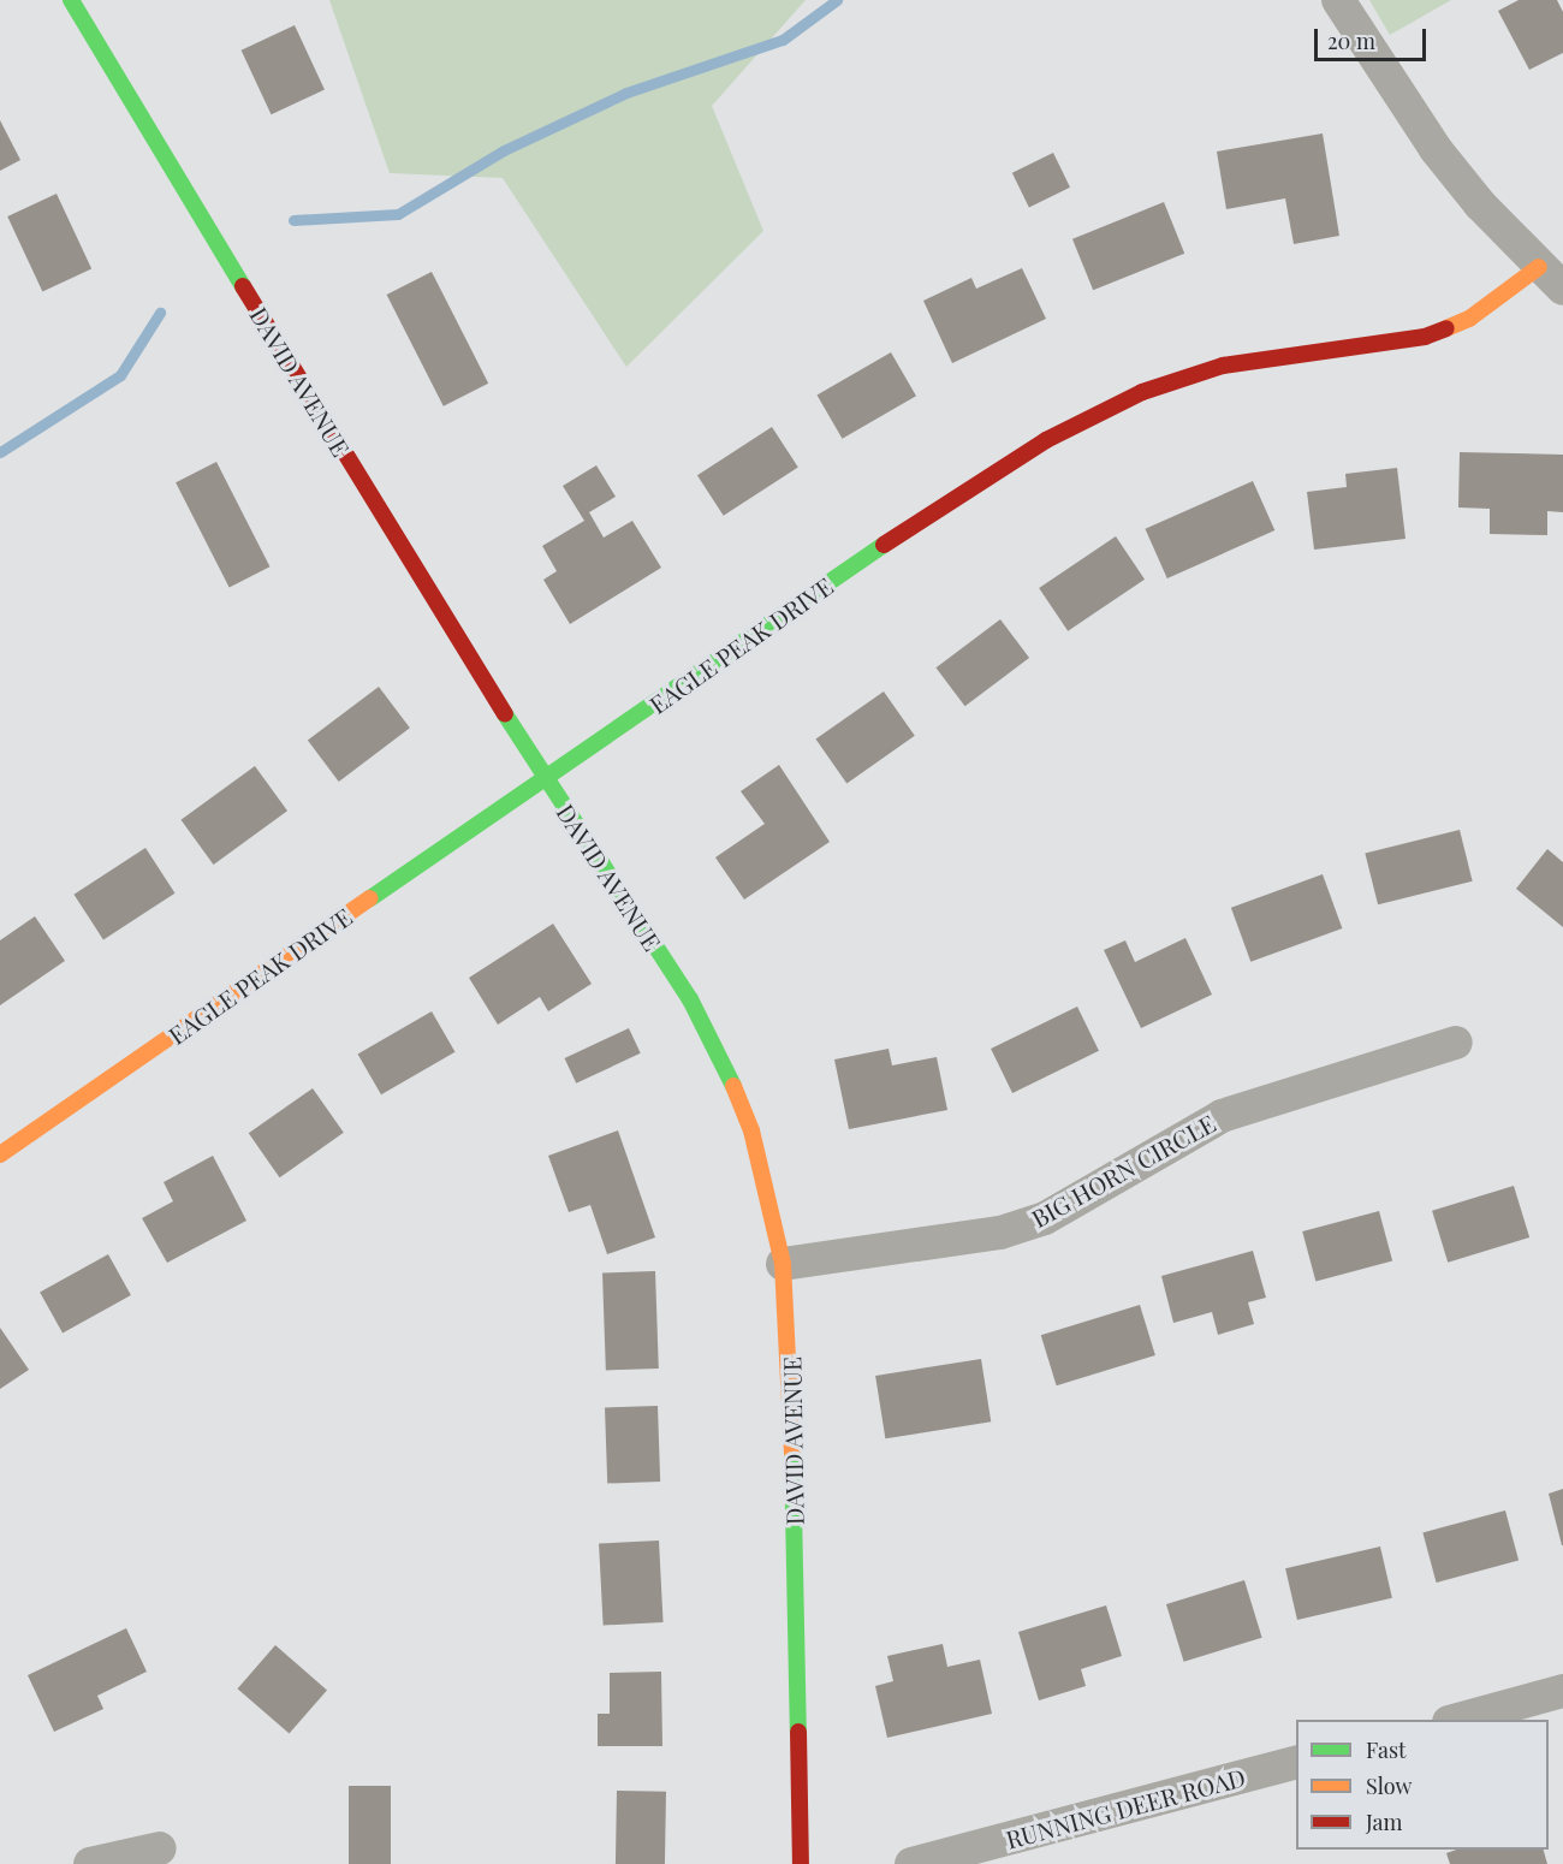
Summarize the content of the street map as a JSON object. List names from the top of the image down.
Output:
{
  "streets": {
    "street": [
      "DAVID AVENUE",
      "EAGLE PEAK DRIVE",
      "BIG HORN CIRCLE",
      "RUNNING DEER ROAD"
    ]
  },
  "crossings": [
    ["DAVID AVENUE", "EAGLE PEAK DRIVE"],
    ["DAVID AVENUE", "BIG HORN CIRCLE"]
  ],
  "legend": ["Fast", "Slow", "Jam"],
  "scale_bar": "20 m"
}
